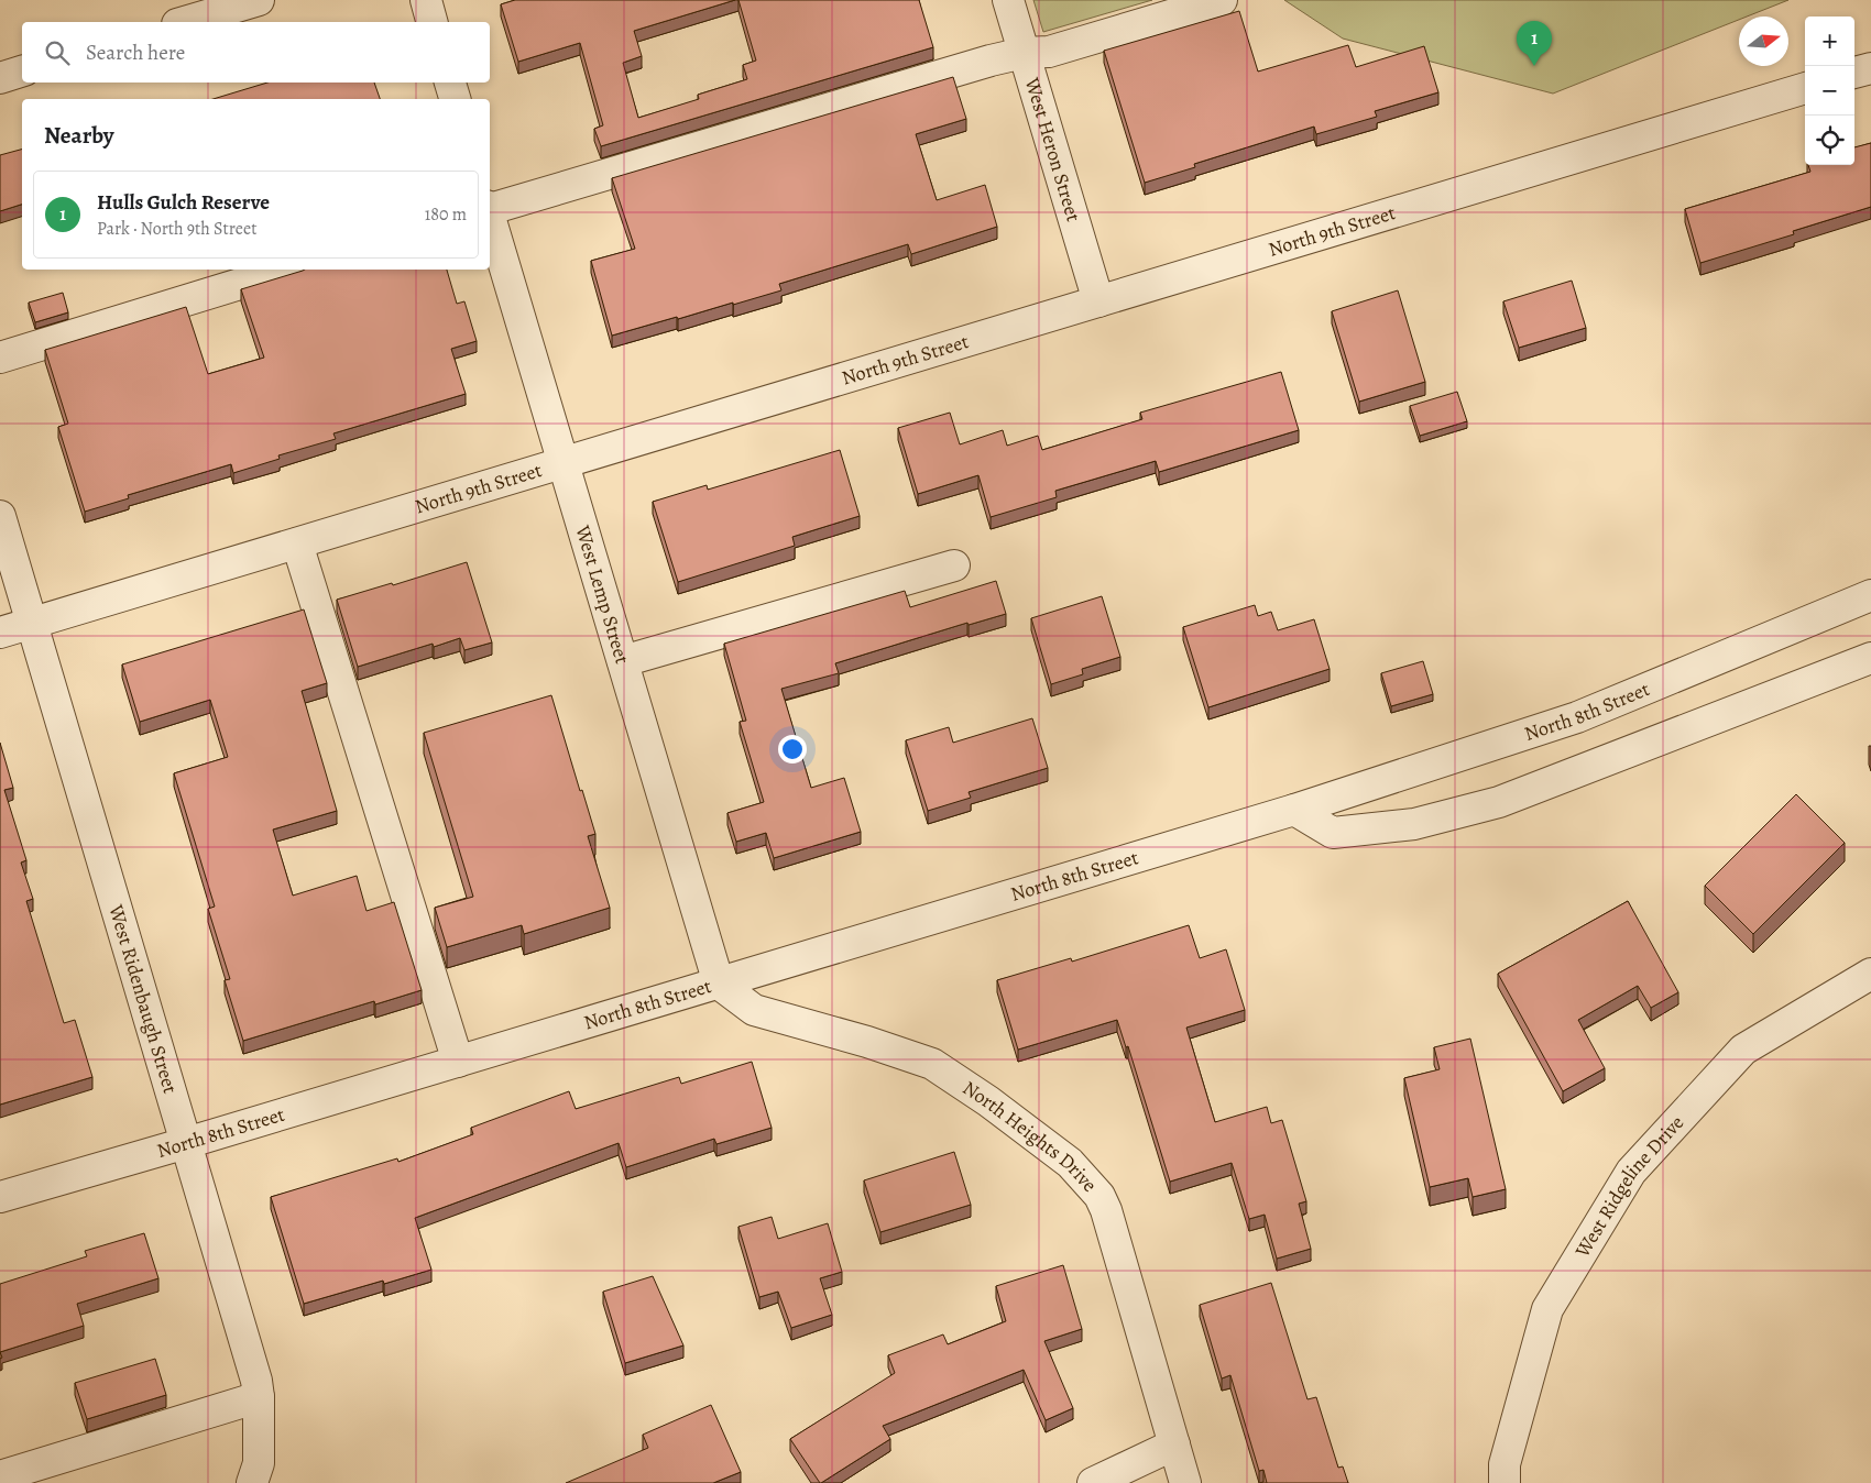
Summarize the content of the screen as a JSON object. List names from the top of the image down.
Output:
{
  "streets": {
    "street": [
      "West Heron Street",
      "North 9th Street",
      "West Lemp Street",
      "North 8th Street",
      "West Ridenbaugh Street",
      "North Heights Drive",
      "West Ridgeline Drive"
    ]
  },
  "crossings": [
    ["West Heron Street", "North 9th Street"],
    ["North 9th Street", "West Lemp Street"],
    ["North 9th Street", "West Ridenbaugh Street"],
    ["West Lemp Street", "North 8th Street"],
    ["West Lemp Street", "North Heights Drive"],
    ["North 8th Street", "West Ridenbaugh Street"],
    ["North 8th Street", "North Heights Drive"]
  ],
  "north": "right",
  "page": {
    "map_buttons": ["+", "−"],
    "pins": "1",
    "search": "Search here",
    "heading": "Nearby",
    "list": [
      {
        "mark": "1",
        "name": "Hulls Gulch Reserve",
        "note": "Park · North 9th Street",
        "value": "180 m"
      }
    ]
  }
}
